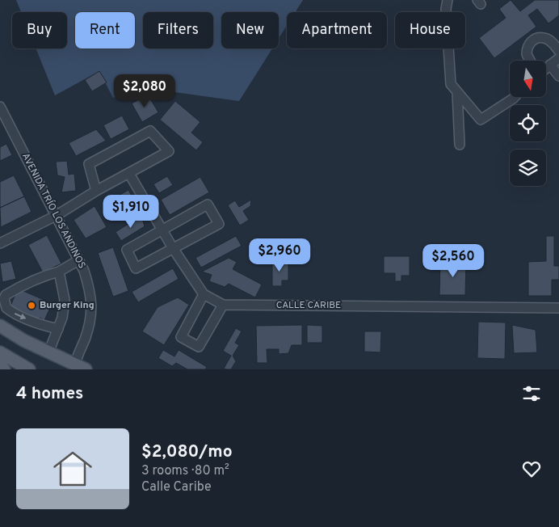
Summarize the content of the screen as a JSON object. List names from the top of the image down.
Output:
{
  "streets": {
    "street": ["AVENIDA TRÍO LOS ANDINOS", "CALLE CARIBE"]
  },
  "places": ["Burger King"],
  "north": "bottom",
  "page": {
    "chip": [
      "Buy",
      "Rent",
      "Filters",
      "New",
      "Apartment",
      "House"
    ],
    "price": [
      "$2,080",
      "$1,910",
      "$2,960",
      "$2,560"
    ],
    "heading": "4 homes",
    "list": [
      {
        "name": "$2,080/mo",
        "note": "3 rooms · 80 m² · Calle Caribe"
      }
    ]
  }
}
